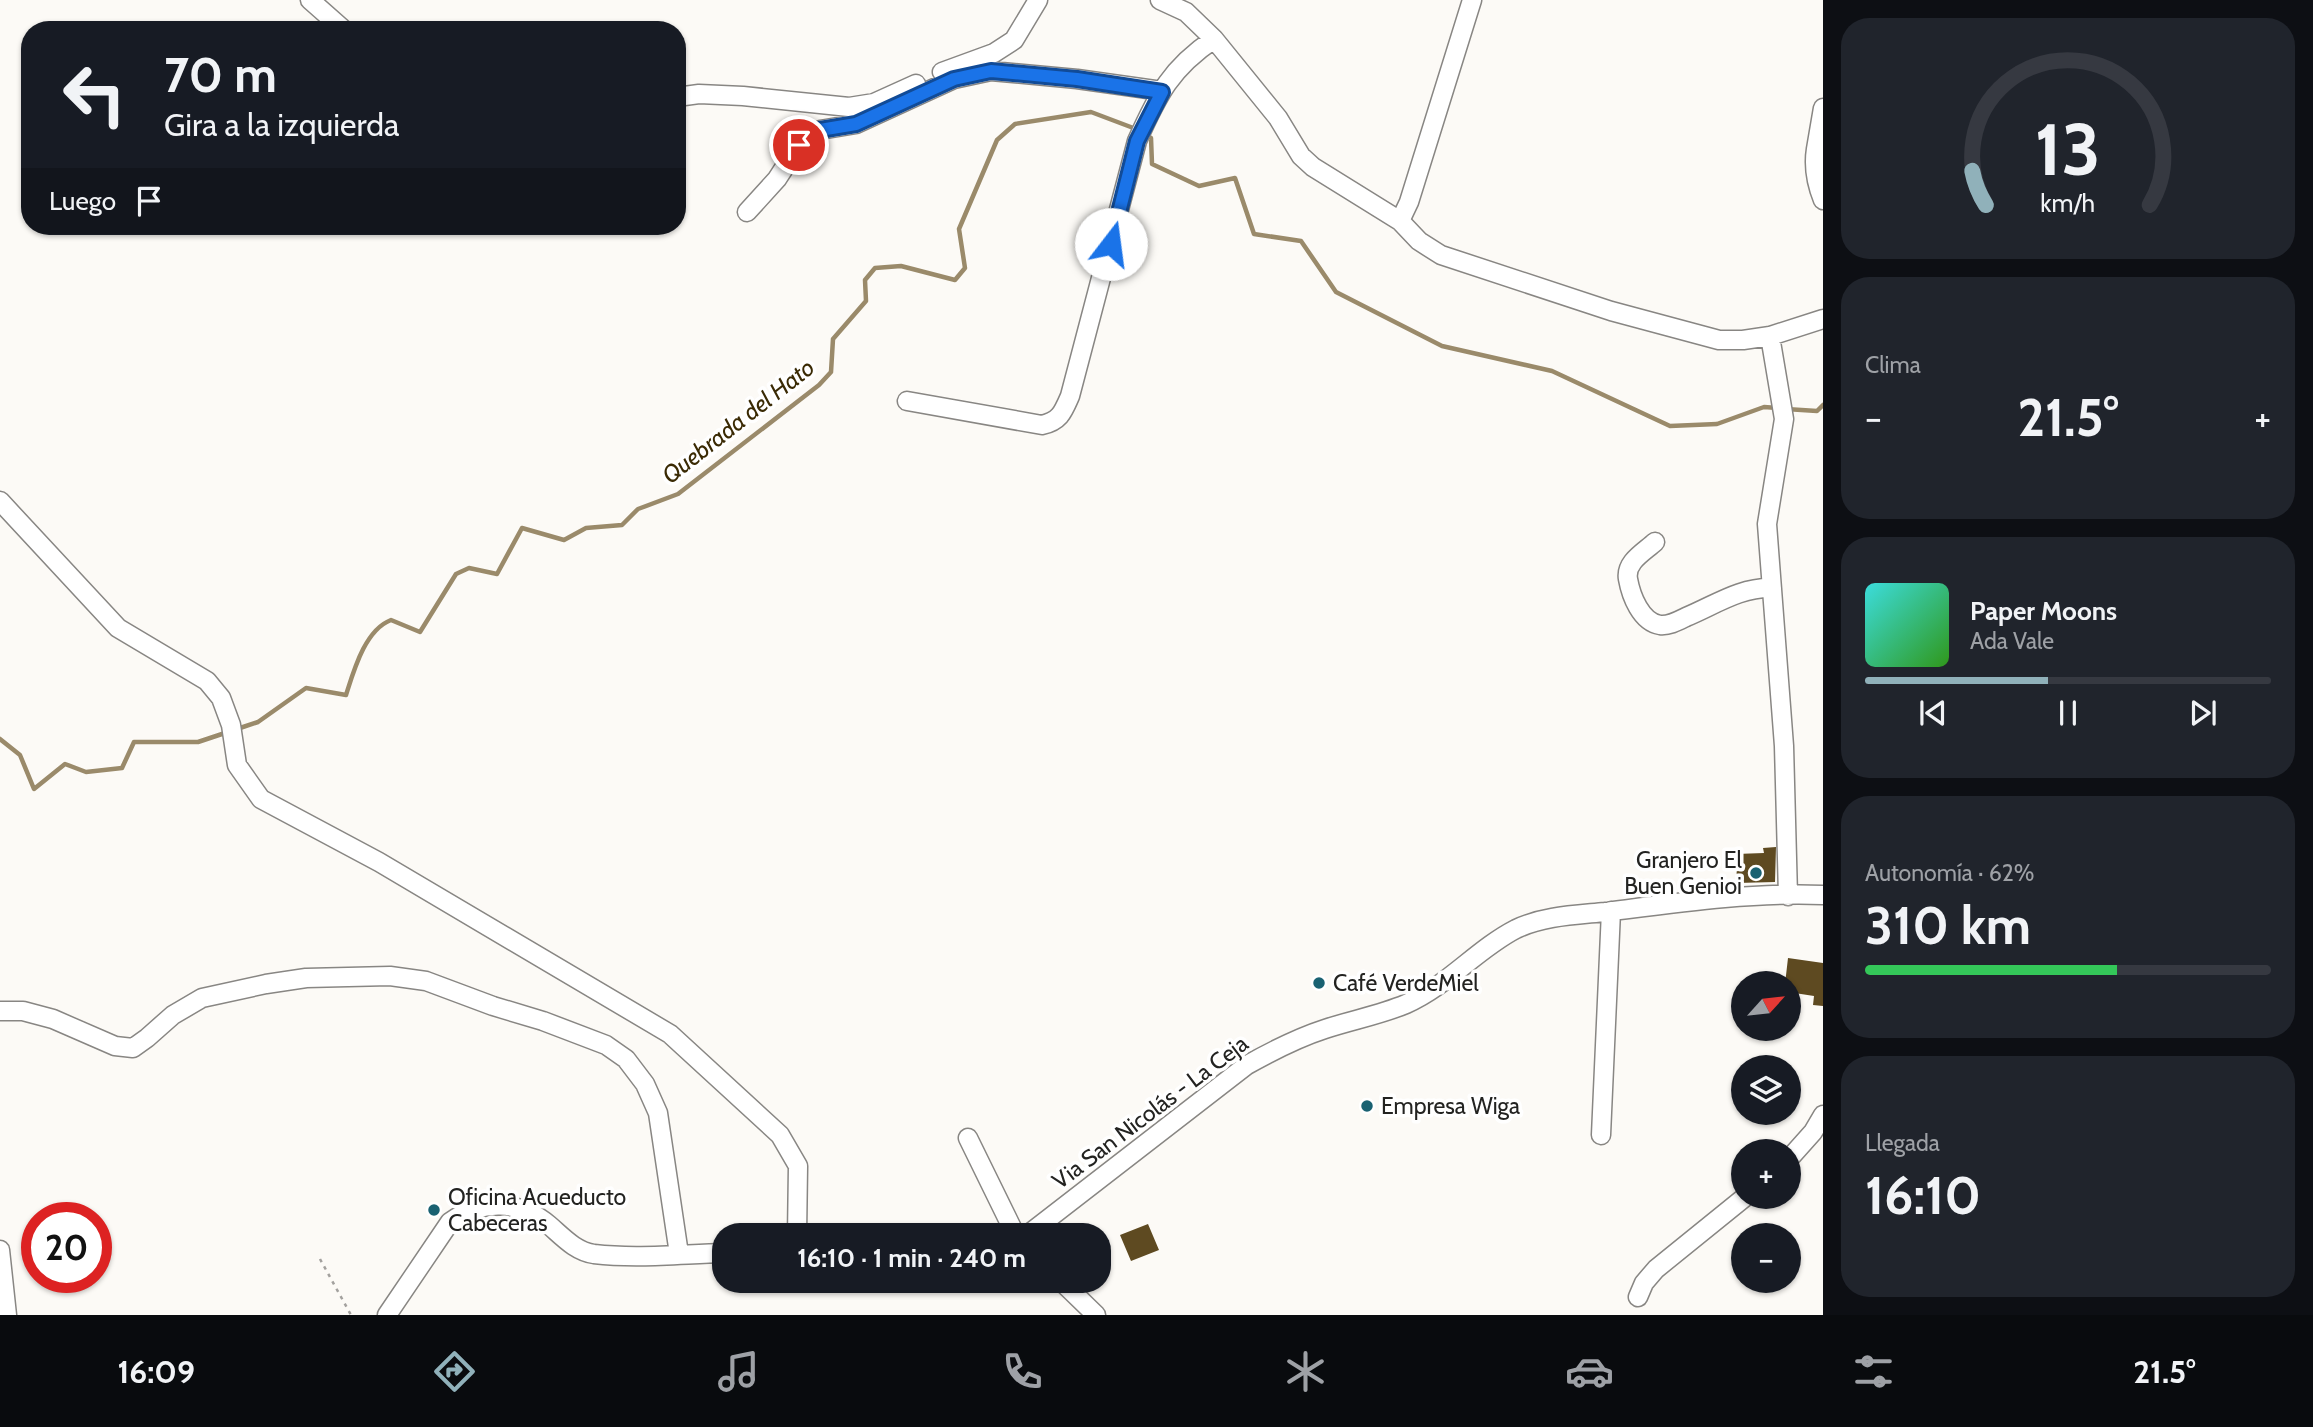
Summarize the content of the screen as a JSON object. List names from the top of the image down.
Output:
{
  "streets": {
    "street": ["Via San Nicolás - La Ceja"]
  },
  "water": ["Quebrada del Hato"],
  "places": [
    "Granjero El Buen Genioi",
    "Café VerdeMiel",
    "Empresa Wiga",
    "Oficina Acueducto Cabeceras"
  ],
  "north": "top right",
  "page": {
    "turn": ["70 m", "Gira a la izquierda"],
    "then": "Luego",
    "tile": [
      "Clima",
      ["Autonomía · 62%", "310 km"],
      ["Llegada", "16:10"]
    ],
    "heat": ["−", "21.5°", "+"],
    "song": ["Paper Moons", "Ada Vale"],
    "map_buttons": ["+", "−"],
    "limit": "20",
    "trip": "16:10 · 1 min · 240 m",
    "tabs": ["16:09", "21.5°"],
    "gauge": ["13", "km/h"]
  }
}
